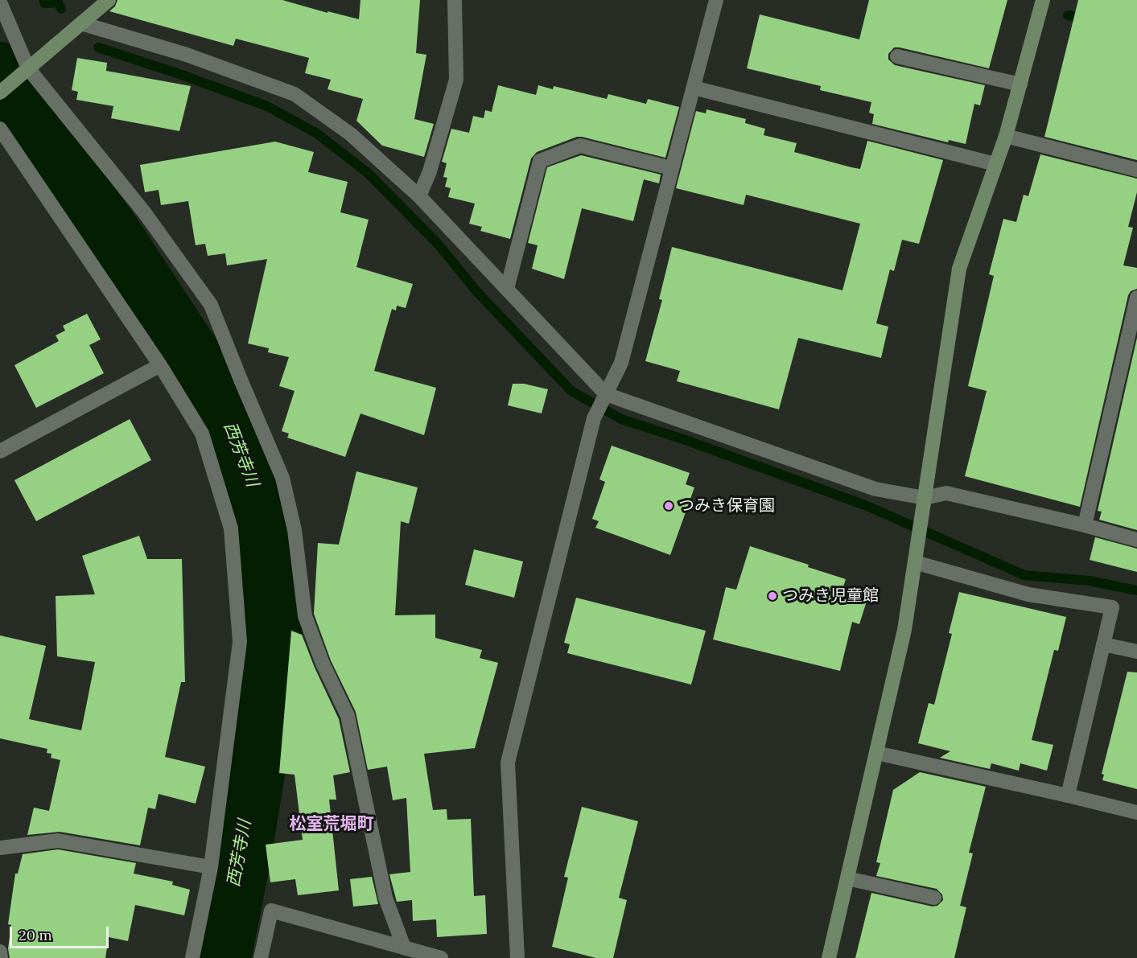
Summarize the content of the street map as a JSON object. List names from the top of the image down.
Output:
{
  "districts": ["松室荒堀町"],
  "water": ["西芳寺川"],
  "places": ["つみき保育園", "つみき児童館"],
  "scale_bar": "20 m"
}
